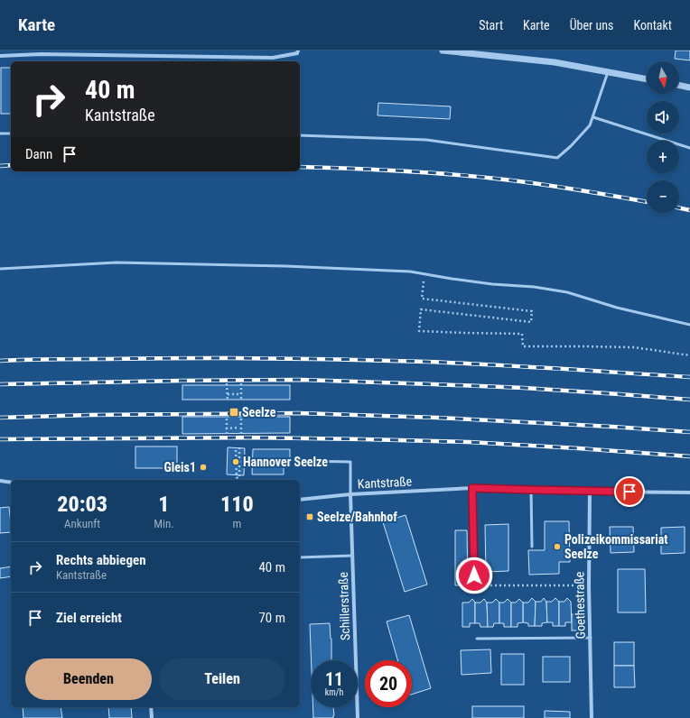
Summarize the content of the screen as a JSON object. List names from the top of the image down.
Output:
{
  "streets": {
    "street": ["Kantstraße", "Goethestraße", "Schillerstraße"]
  },
  "crossings": [
    ["Kantstraße", "Goethestraße"],
    ["Kantstraße", "Schillerstraße"]
  ],
  "places": {
    "transit": ["Seelze", "Seelze/Bahnhof"],
    "other": ["Hannover Seelze", "Gleis1", "Polizeikommissariat Seelze"]
  },
  "north": "bottom",
  "page": {
    "header": "Karte",
    "nav": [
      "Start",
      "Karte",
      "Über uns",
      "Kontakt"
    ],
    "map_buttons": ["+", "−"],
    "turn": ["40 m", "Kantstraße"],
    "then": "Dann",
    "eta": [
      "20:03",
      "Ankunft",
      "1",
      "Min.",
      "110",
      "m"
    ],
    "list": [
      {
        "name": "Rechts abbiegen",
        "note": "Kantstraße",
        "value": "40 m"
      },
      {
        "name": "Ziel erreicht",
        "value": "70 m"
      }
    ],
    "buttons": ["Beenden", "Teilen"],
    "speed": "11 km/h",
    "limit": "20"
  }
}
